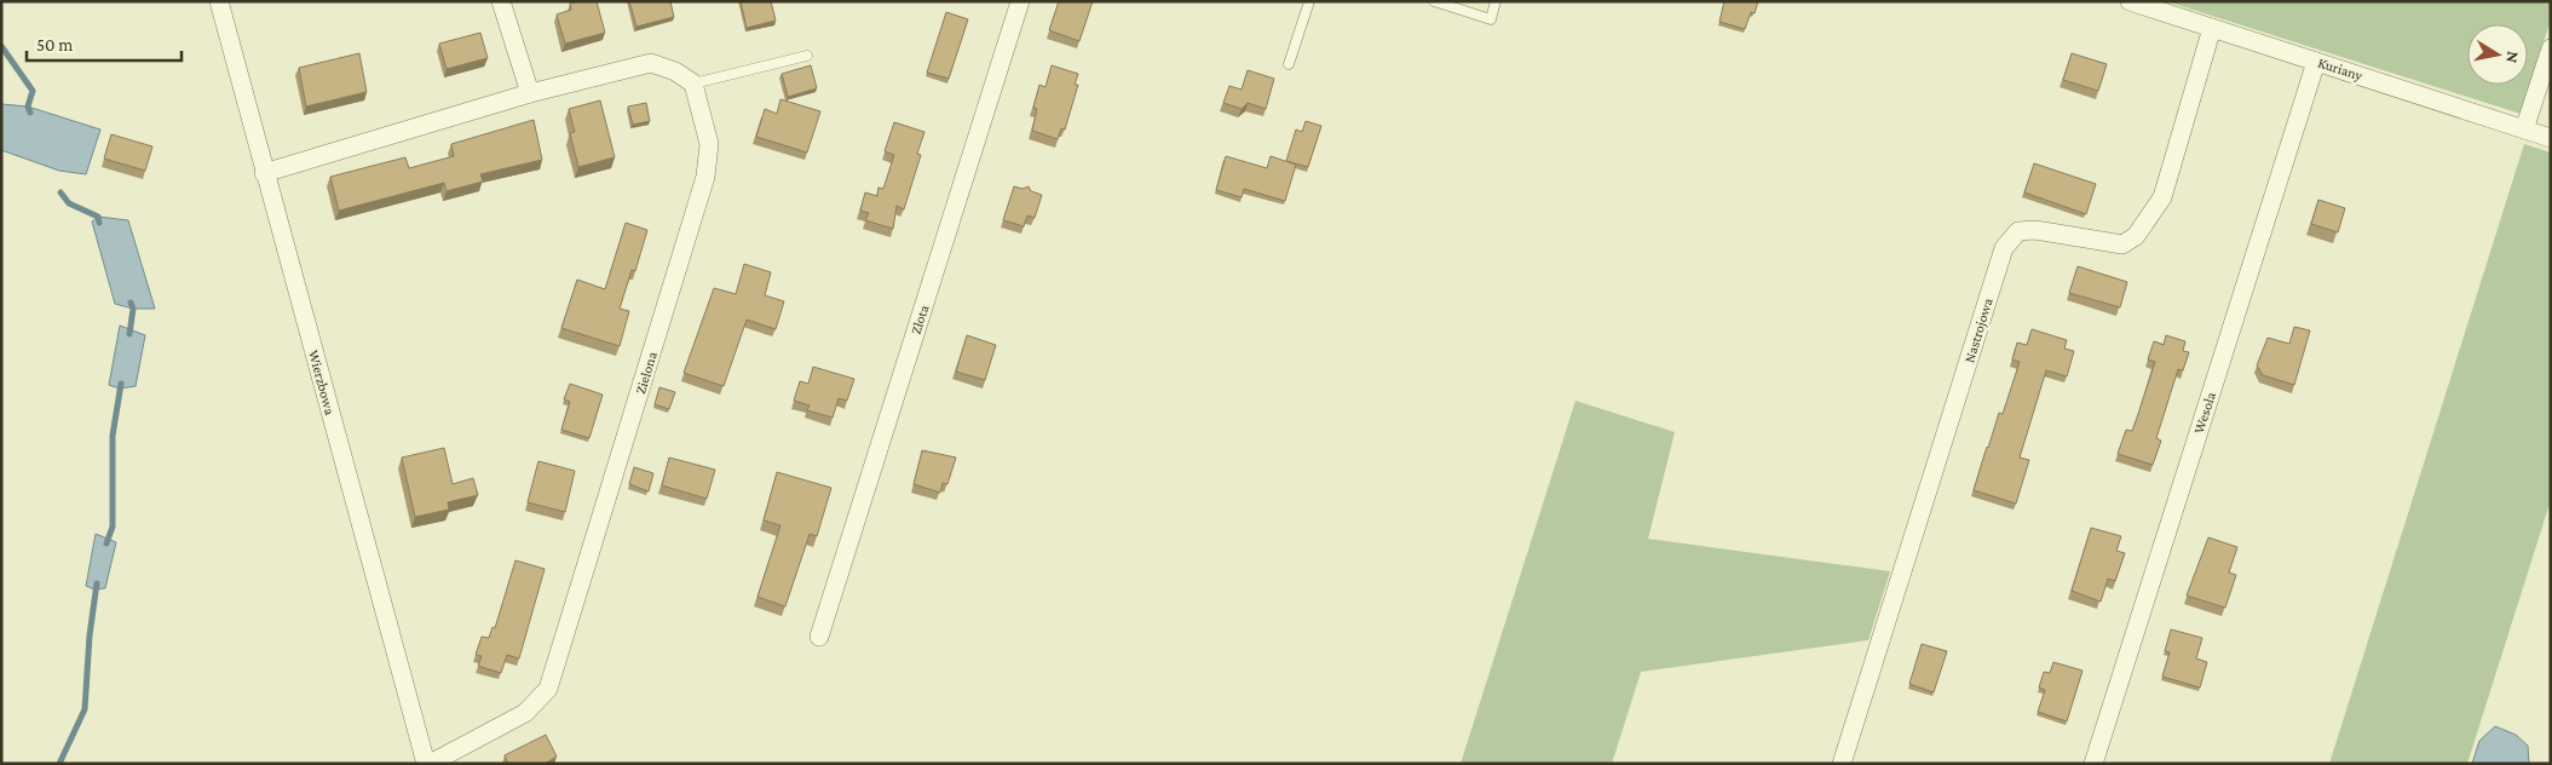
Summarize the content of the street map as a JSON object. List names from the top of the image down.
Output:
{
  "streets": {
    "street": [
      "Kuriany",
      "Złota",
      "Nastrojowa",
      "Zielona",
      "Wierzbowa",
      "Wesoła"
    ]
  },
  "crossings": [
    ["Kuriany", "Nastrojowa"],
    ["Kuriany", "Wesoła"],
    ["Zielona", "Wierzbowa"]
  ],
  "scale_bar": "50 m",
  "north": "right"
}
